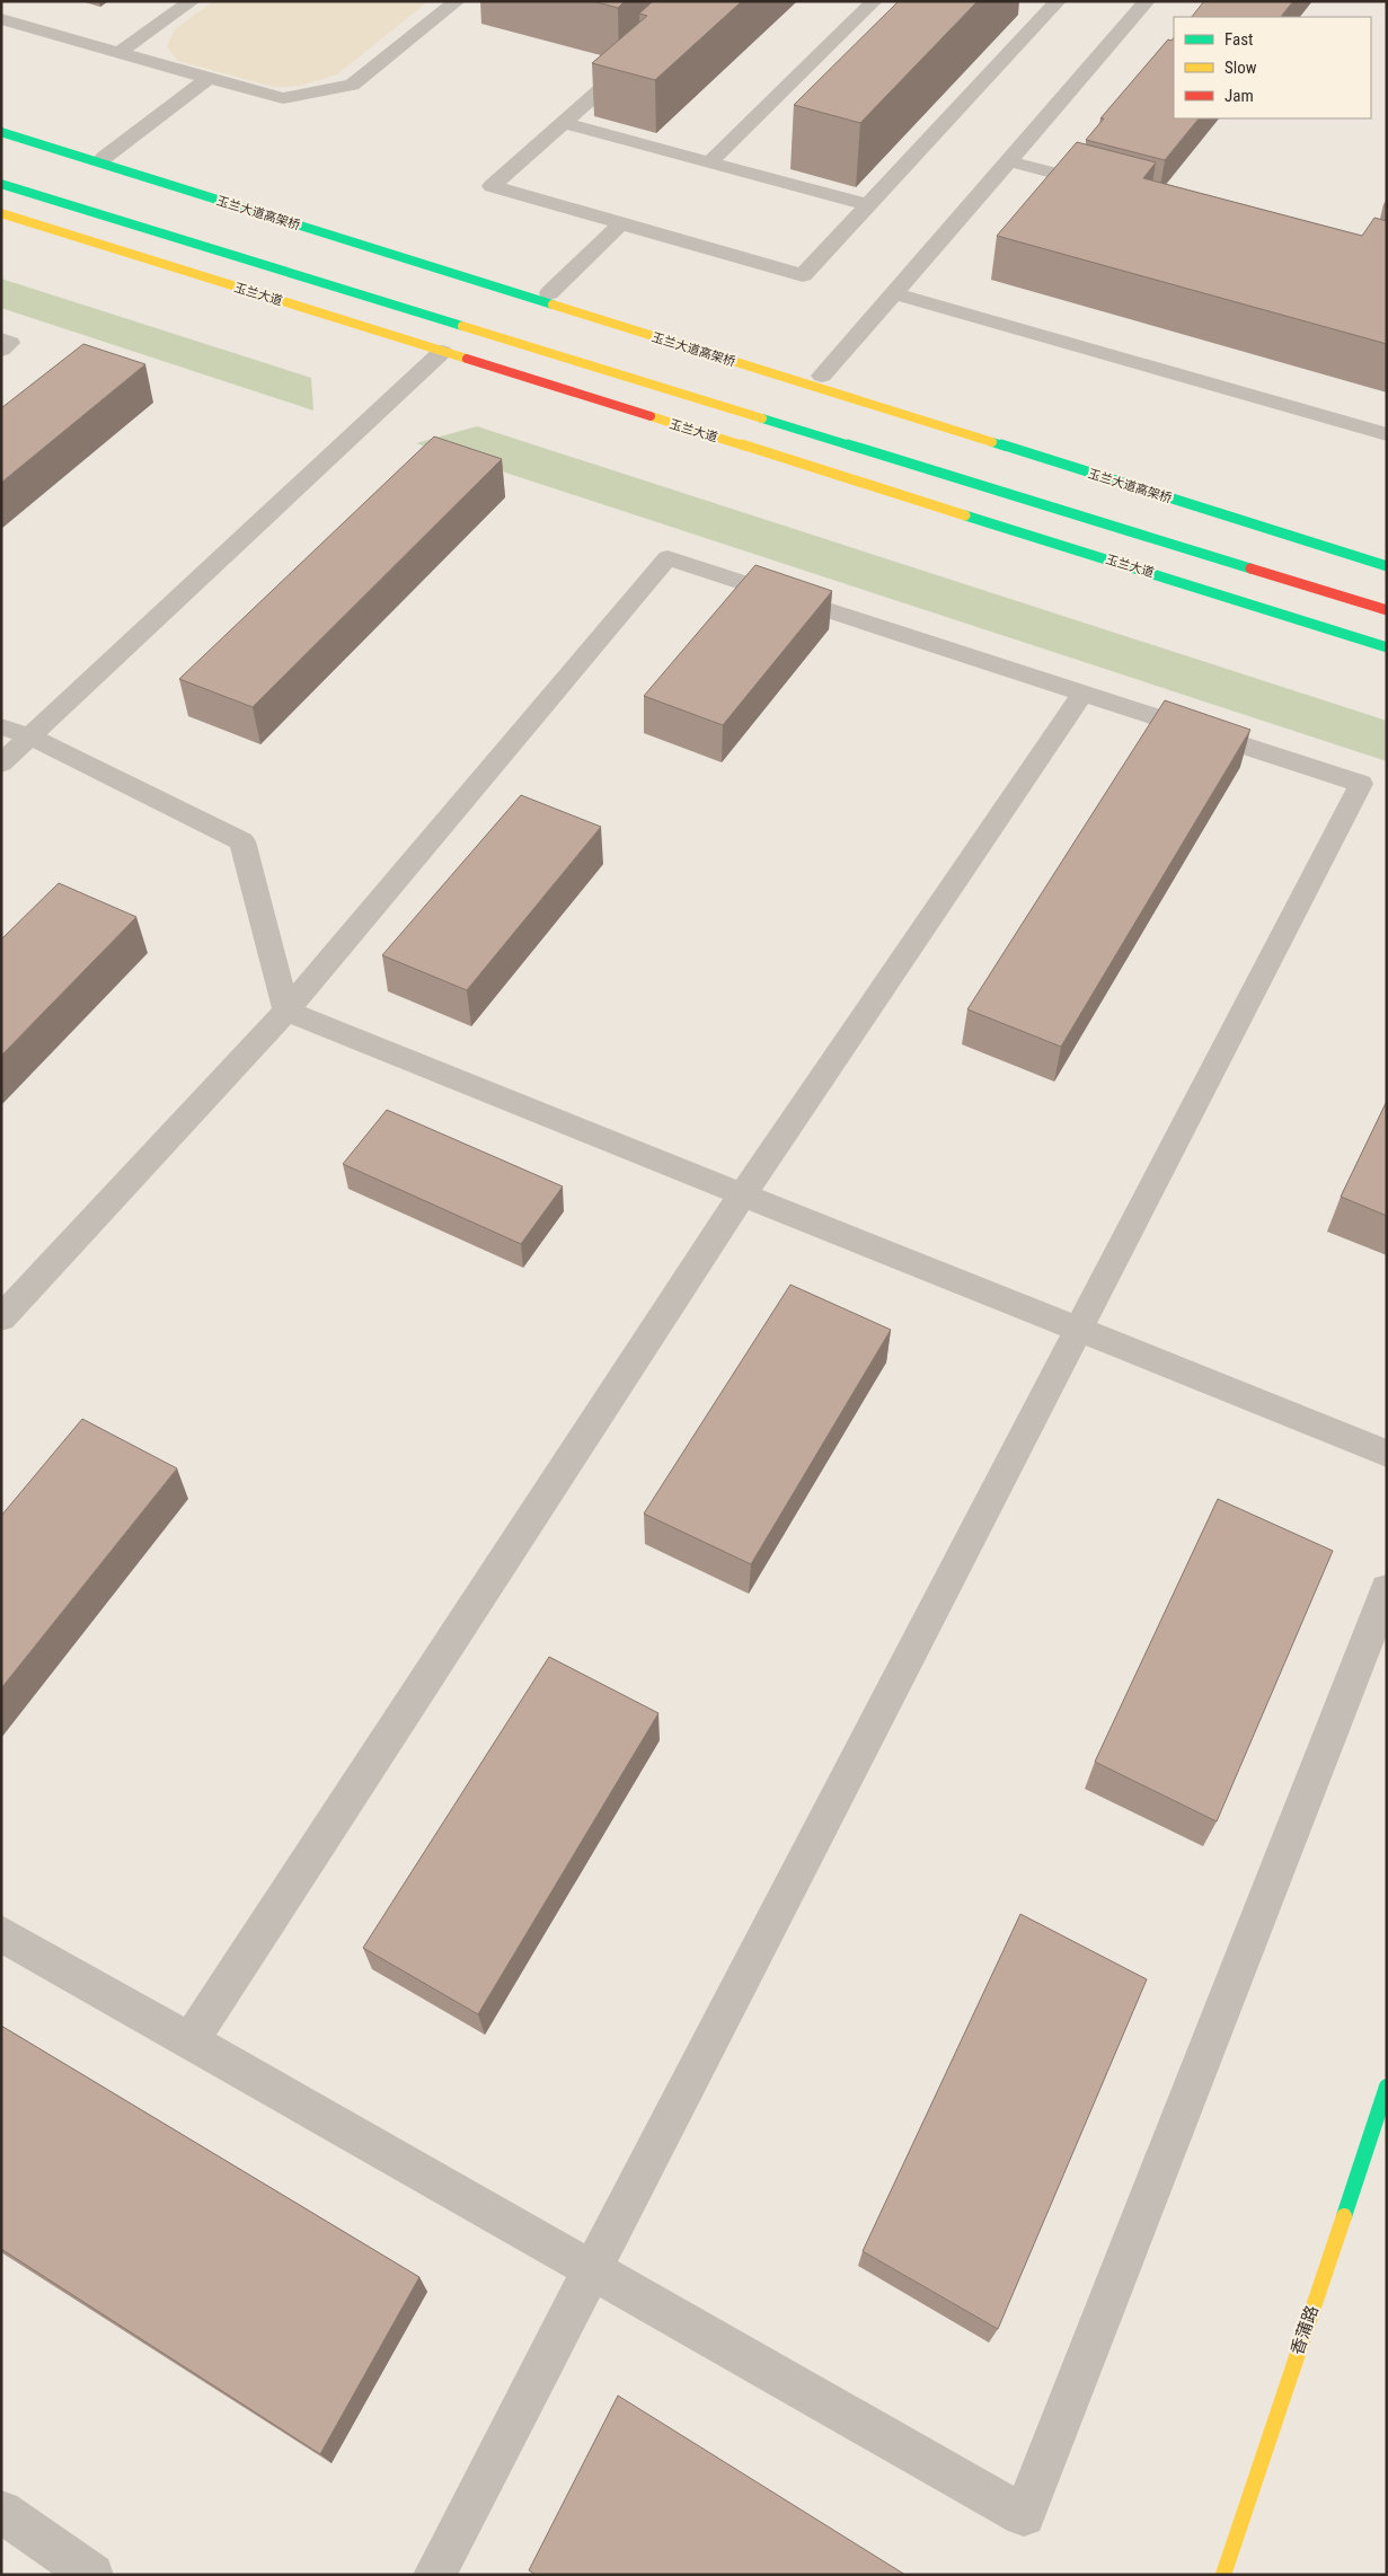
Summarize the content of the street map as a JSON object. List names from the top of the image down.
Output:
{
  "streets": {
    "main road": ["玉兰大道高架桥", "玉兰大道", "香蒲路"]
  },
  "legend": ["Fast", "Slow", "Jam"]
}
